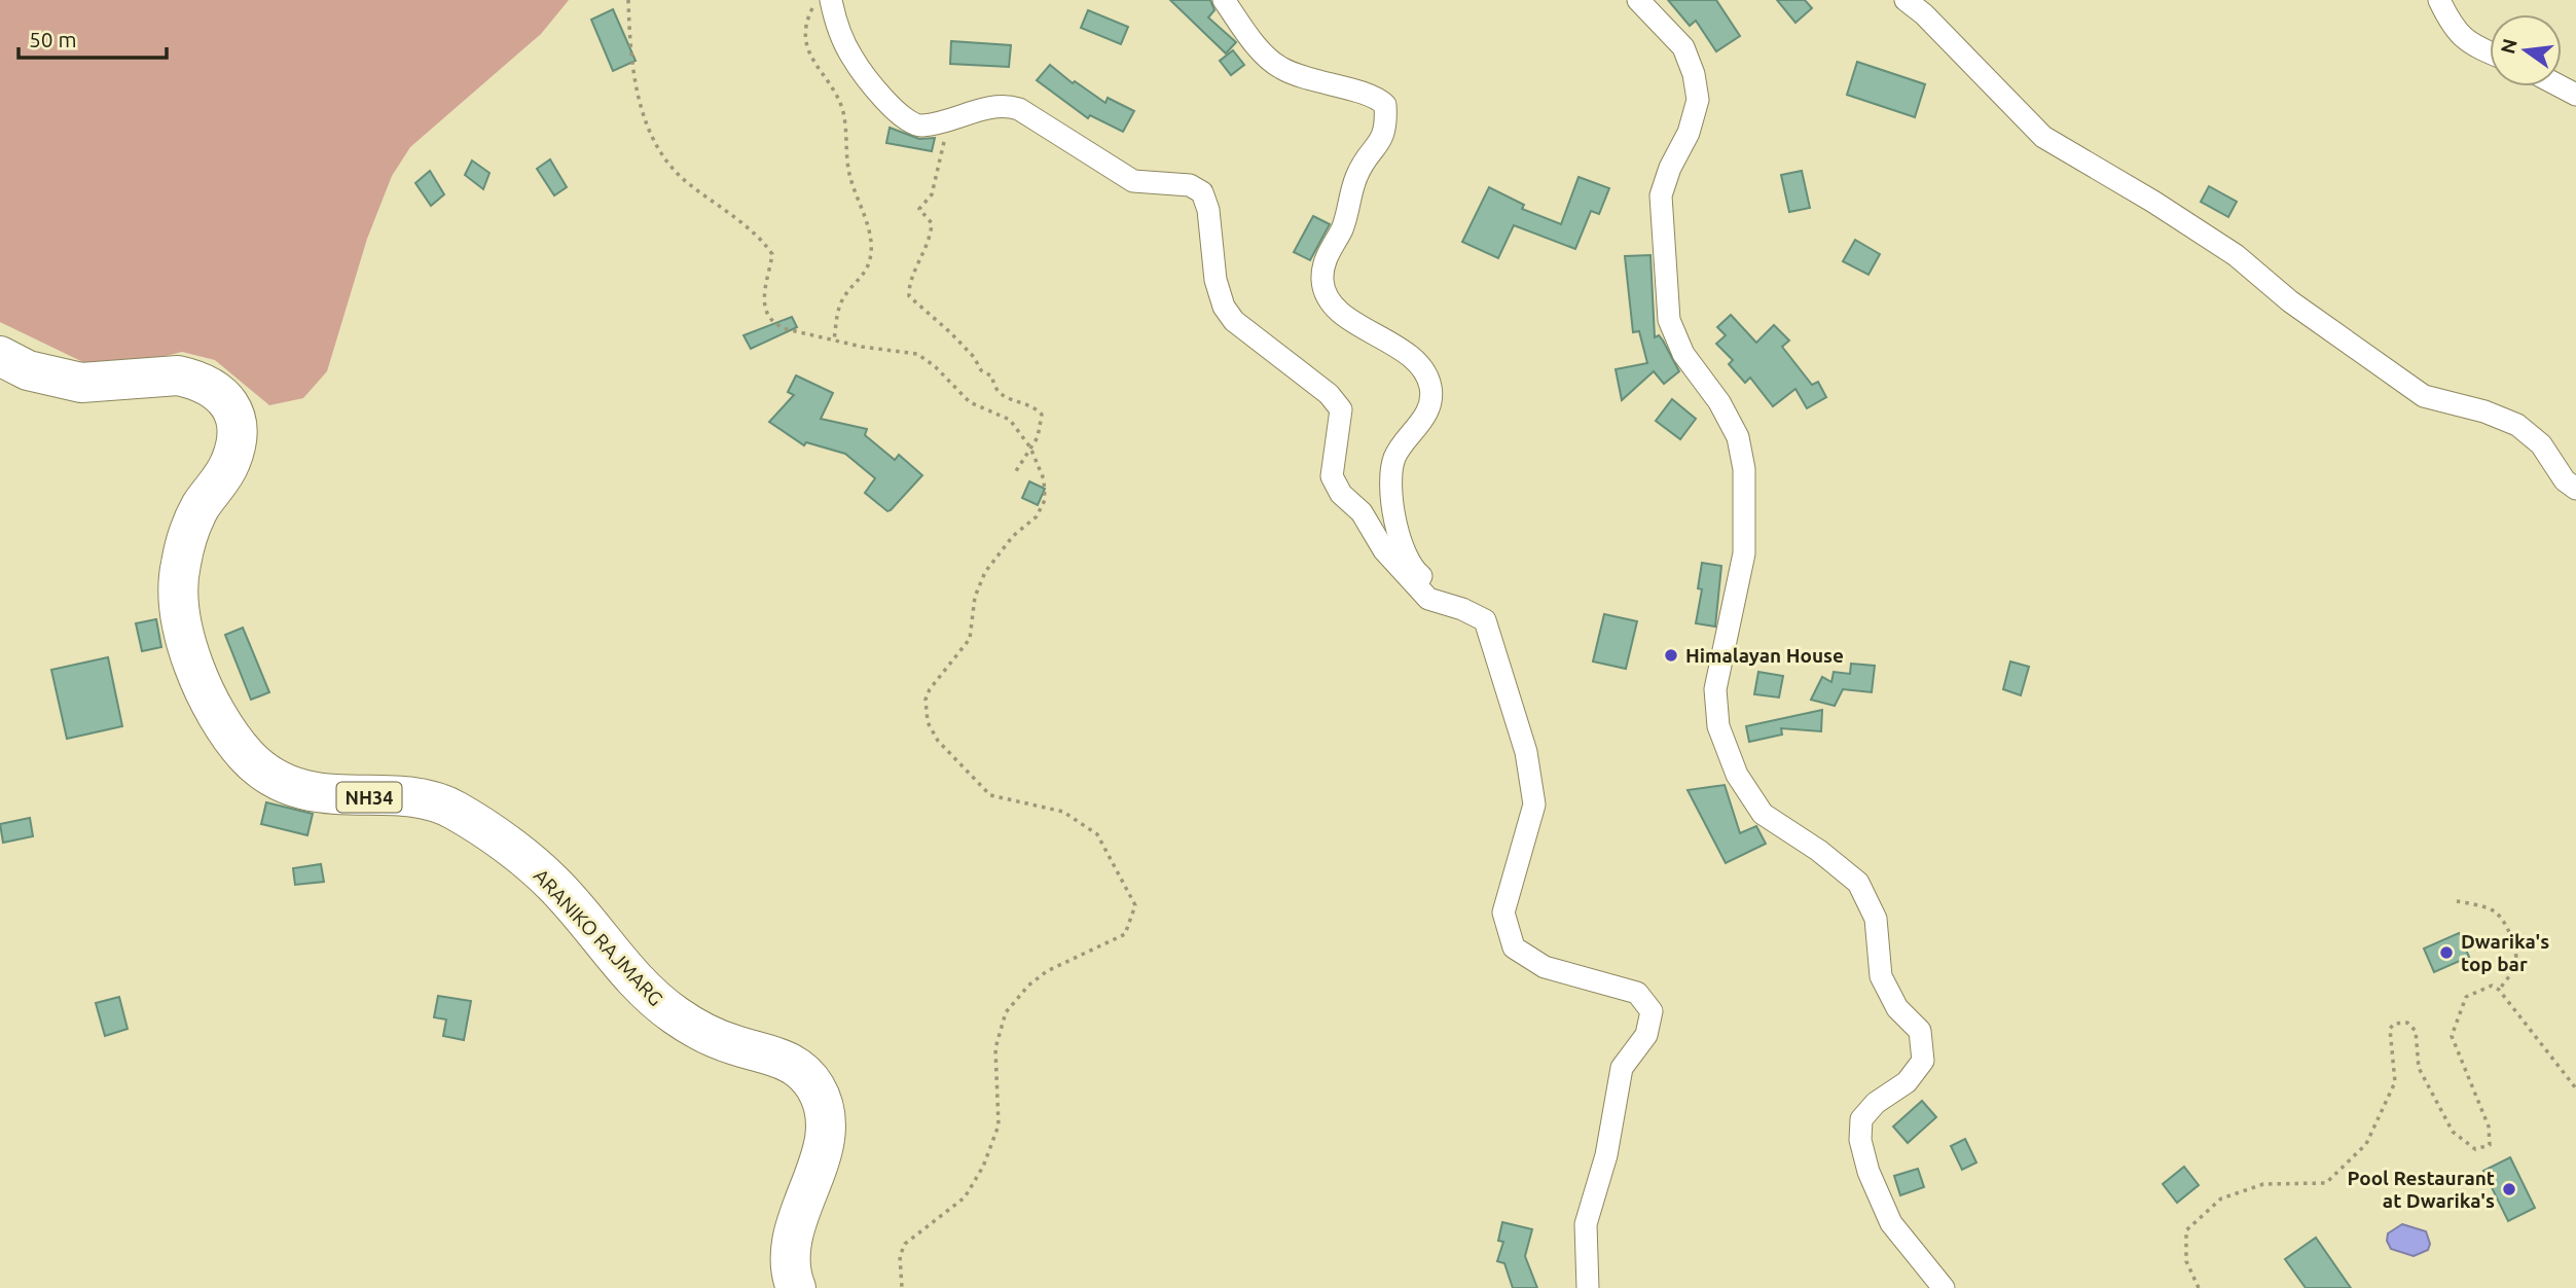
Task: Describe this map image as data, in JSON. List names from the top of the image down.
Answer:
{
  "streets": {
    "highway": ["NH34", "ARANIKO RAJMARG"]
  },
  "places": ["Himalayan House", "Dwarika's top bar", "Pool Restaurant at Dwarika's"],
  "scale_bar": "50 m",
  "north": "left"
}
